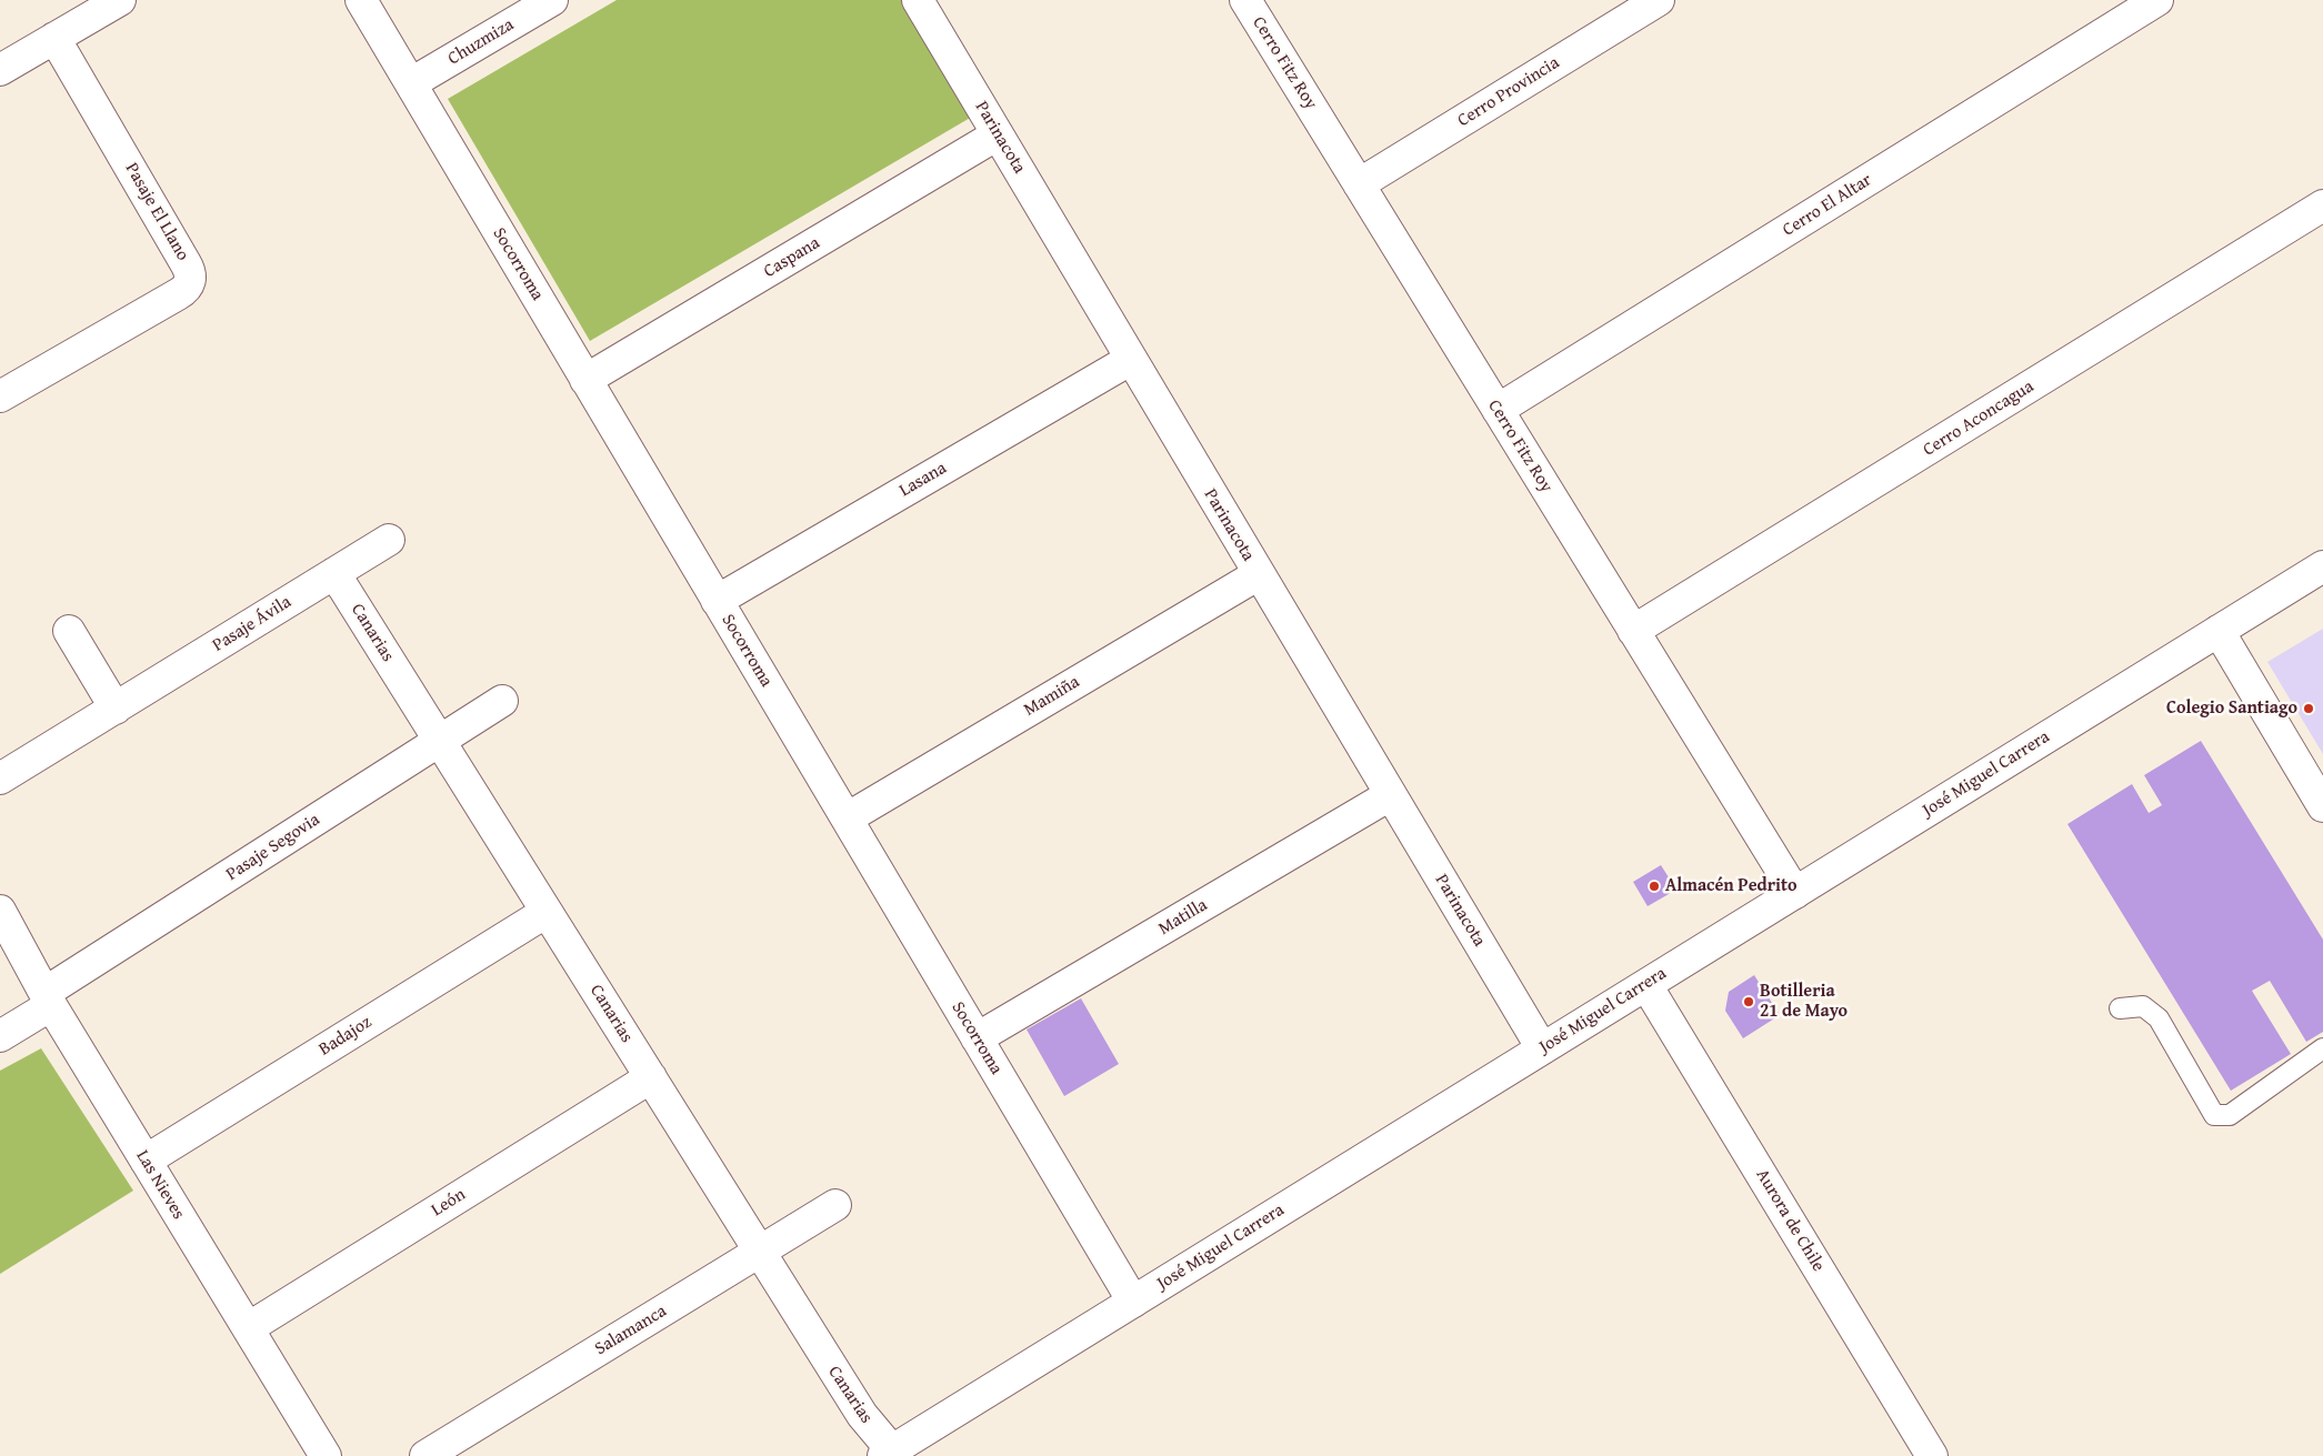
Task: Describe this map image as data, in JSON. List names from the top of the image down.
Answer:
{
  "streets": {
    "street": [
      "Chuzmiza",
      "Cerro Fitz Roy",
      "Cerro Provincia",
      "Parinacota",
      "Cerro El Altar",
      "Pasaje El Llano",
      "Caspana",
      "Socorroma",
      "Cerro Aconcagua",
      "Lasana",
      "Pasaje Ávila",
      "Canarias",
      "Mamiña",
      "José Miguel Carrera",
      "Pasaje Segovia",
      "Matilla",
      "Badajoz",
      "Las Nieves",
      "León",
      "Aurora de Chile",
      "Salamanca"
    ]
  },
  "crossings": [
    ["Chuzmiza", "Socorroma"],
    ["Cerro Fitz Roy", "Cerro Provincia"],
    ["Cerro Fitz Roy", "Cerro El Altar"],
    ["Cerro Fitz Roy", "Cerro Aconcagua"],
    ["Cerro Fitz Roy", "José Miguel Carrera"],
    ["Parinacota", "Caspana"],
    ["Parinacota", "Lasana"],
    ["Parinacota", "Mamiña"],
    ["Parinacota", "José Miguel Carrera"],
    ["Parinacota", "Matilla"],
    ["Caspana", "Socorroma"],
    ["Socorroma", "Lasana"],
    ["Socorroma", "Mamiña"],
    ["Socorroma", "José Miguel Carrera"],
    ["Socorroma", "Matilla"],
    ["Pasaje Ávila", "Canarias"],
    ["Canarias", "José Miguel Carrera"],
    ["Canarias", "Pasaje Segovia"],
    ["Canarias", "Badajoz"],
    ["Canarias", "León"],
    ["Canarias", "Salamanca"],
    ["José Miguel Carrera", "Aurora de Chile"],
    ["Pasaje Segovia", "Las Nieves"],
    ["Badajoz", "Las Nieves"],
    ["Las Nieves", "León"]
  ],
  "places": ["Colegio Santiago", "Almacén Pedrito", "Botilleria 21 de Mayo"]
}
